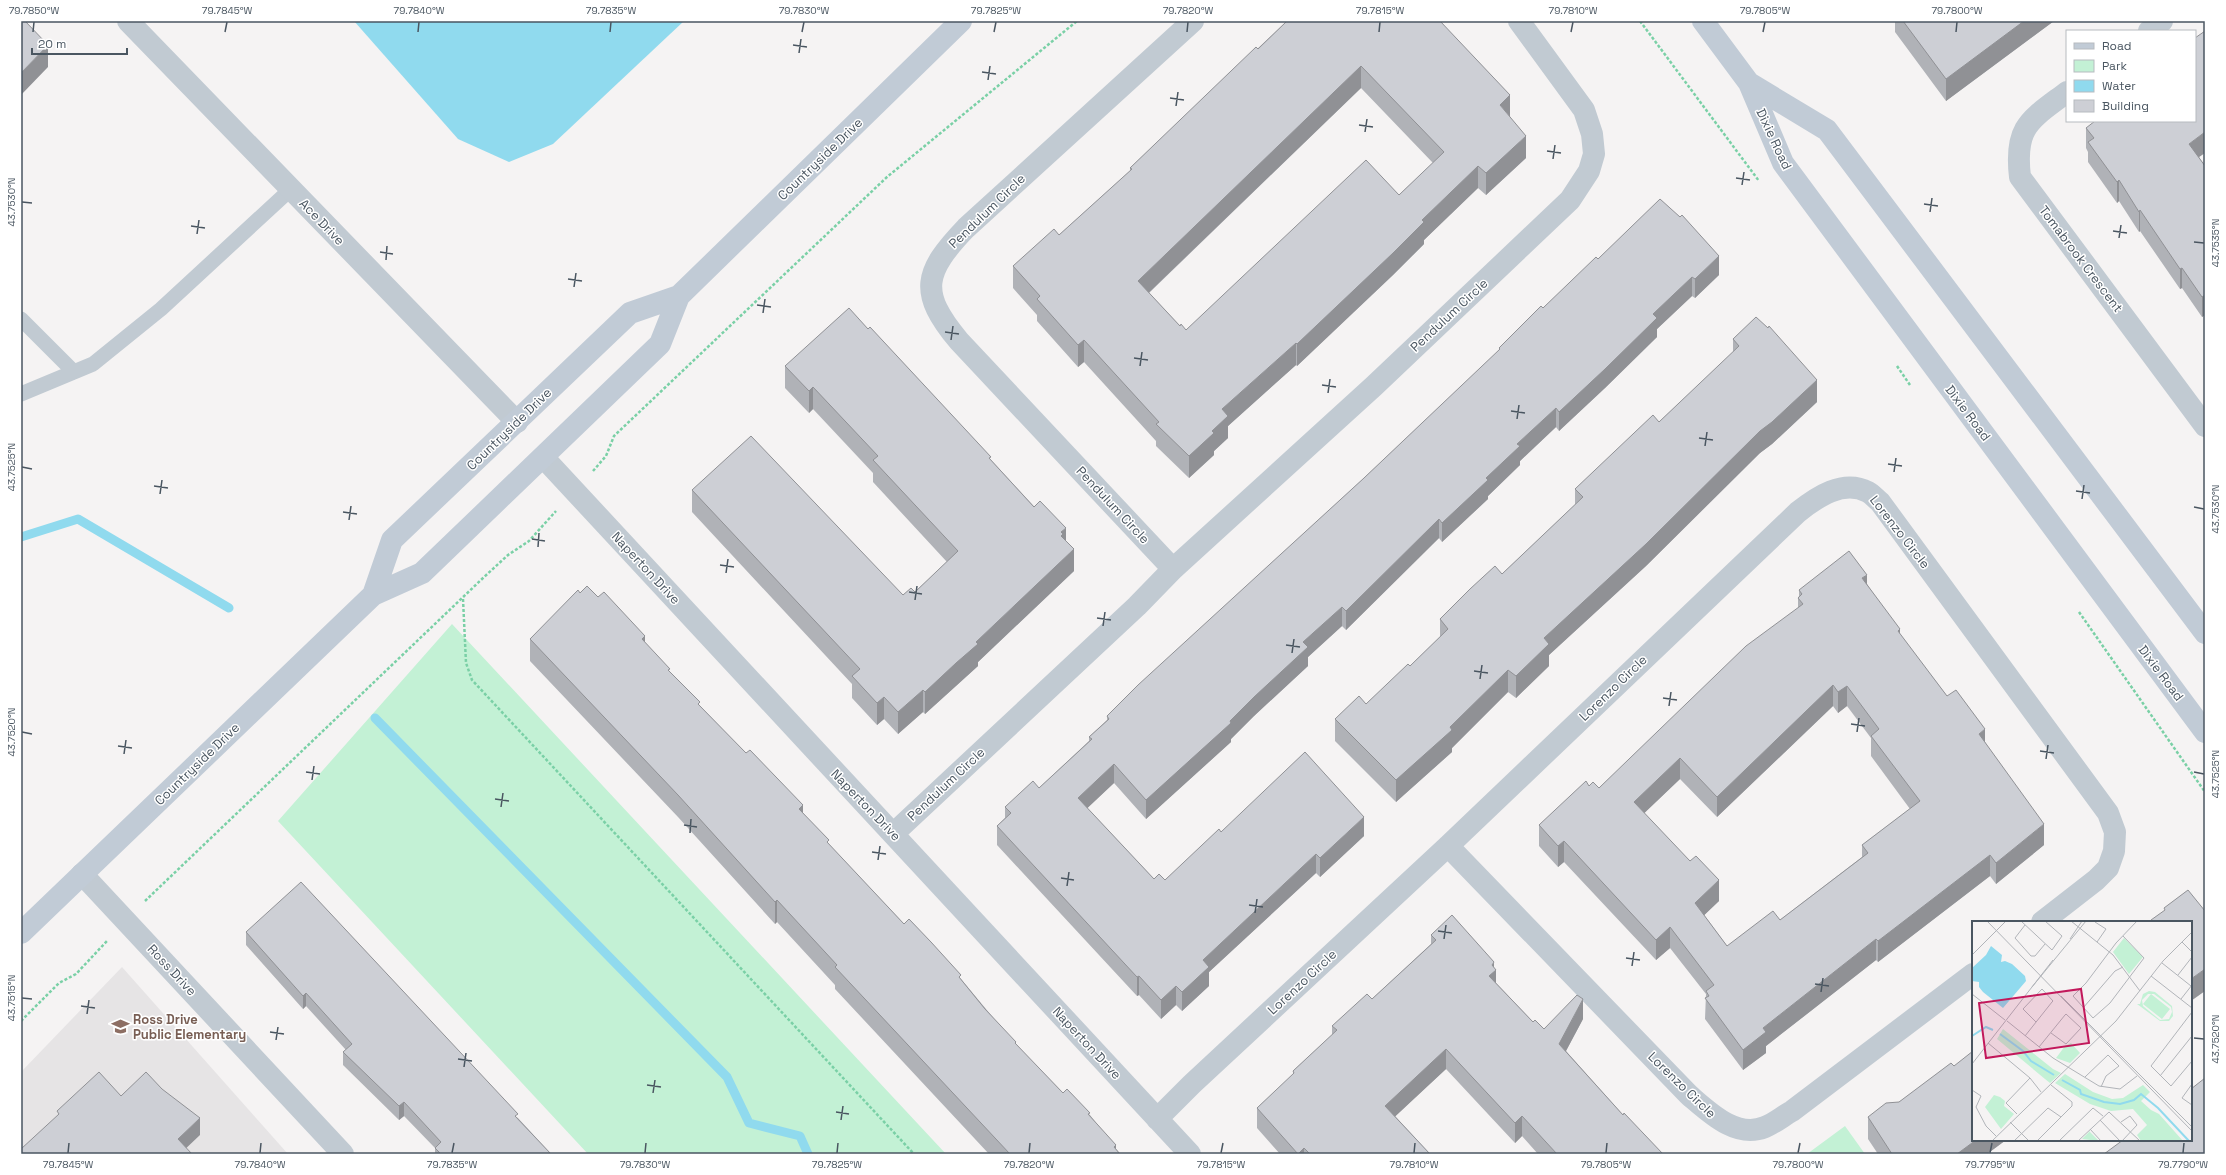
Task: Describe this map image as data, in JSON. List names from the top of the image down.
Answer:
{
  "streets": {
    "main road": ["Dixie Road", "Countryside Drive"],
    "street": [
      "Pendulum Circle",
      "Ace Drive",
      "Tomabrook Crescent",
      "Lorenzo Circle",
      "Naperton Drive",
      "Ross Drive"
    ]
  },
  "crossings": [
    ["Countryside Drive", "Ace Drive"],
    ["Countryside Drive", "Naperton Drive"],
    ["Countryside Drive", "Ross Drive"],
    ["Pendulum Circle", "Naperton Drive"],
    ["Lorenzo Circle", "Naperton Drive"]
  ],
  "places": {
    "school or university": ["Ross Drive Public Elementary"]
  },
  "legend": [
    "Road",
    "Park",
    "Water",
    "Building"
  ],
  "scale_bar": "20 m",
  "coordinates": [
    "79.7850°W",
    "79.7845°W",
    "79.7840°W",
    "79.7835°W",
    "79.7830°W",
    "79.7825°W",
    "79.7820°W",
    "79.7815°W",
    "79.7810°W",
    "79.7805°W",
    "79.7800°W",
    "43.7530°N",
    "43.7535°N",
    "43.7525°N",
    "43.7520°N",
    "43.7515°N",
    "79.7795°W",
    "79.7790°W"
  ]
}
